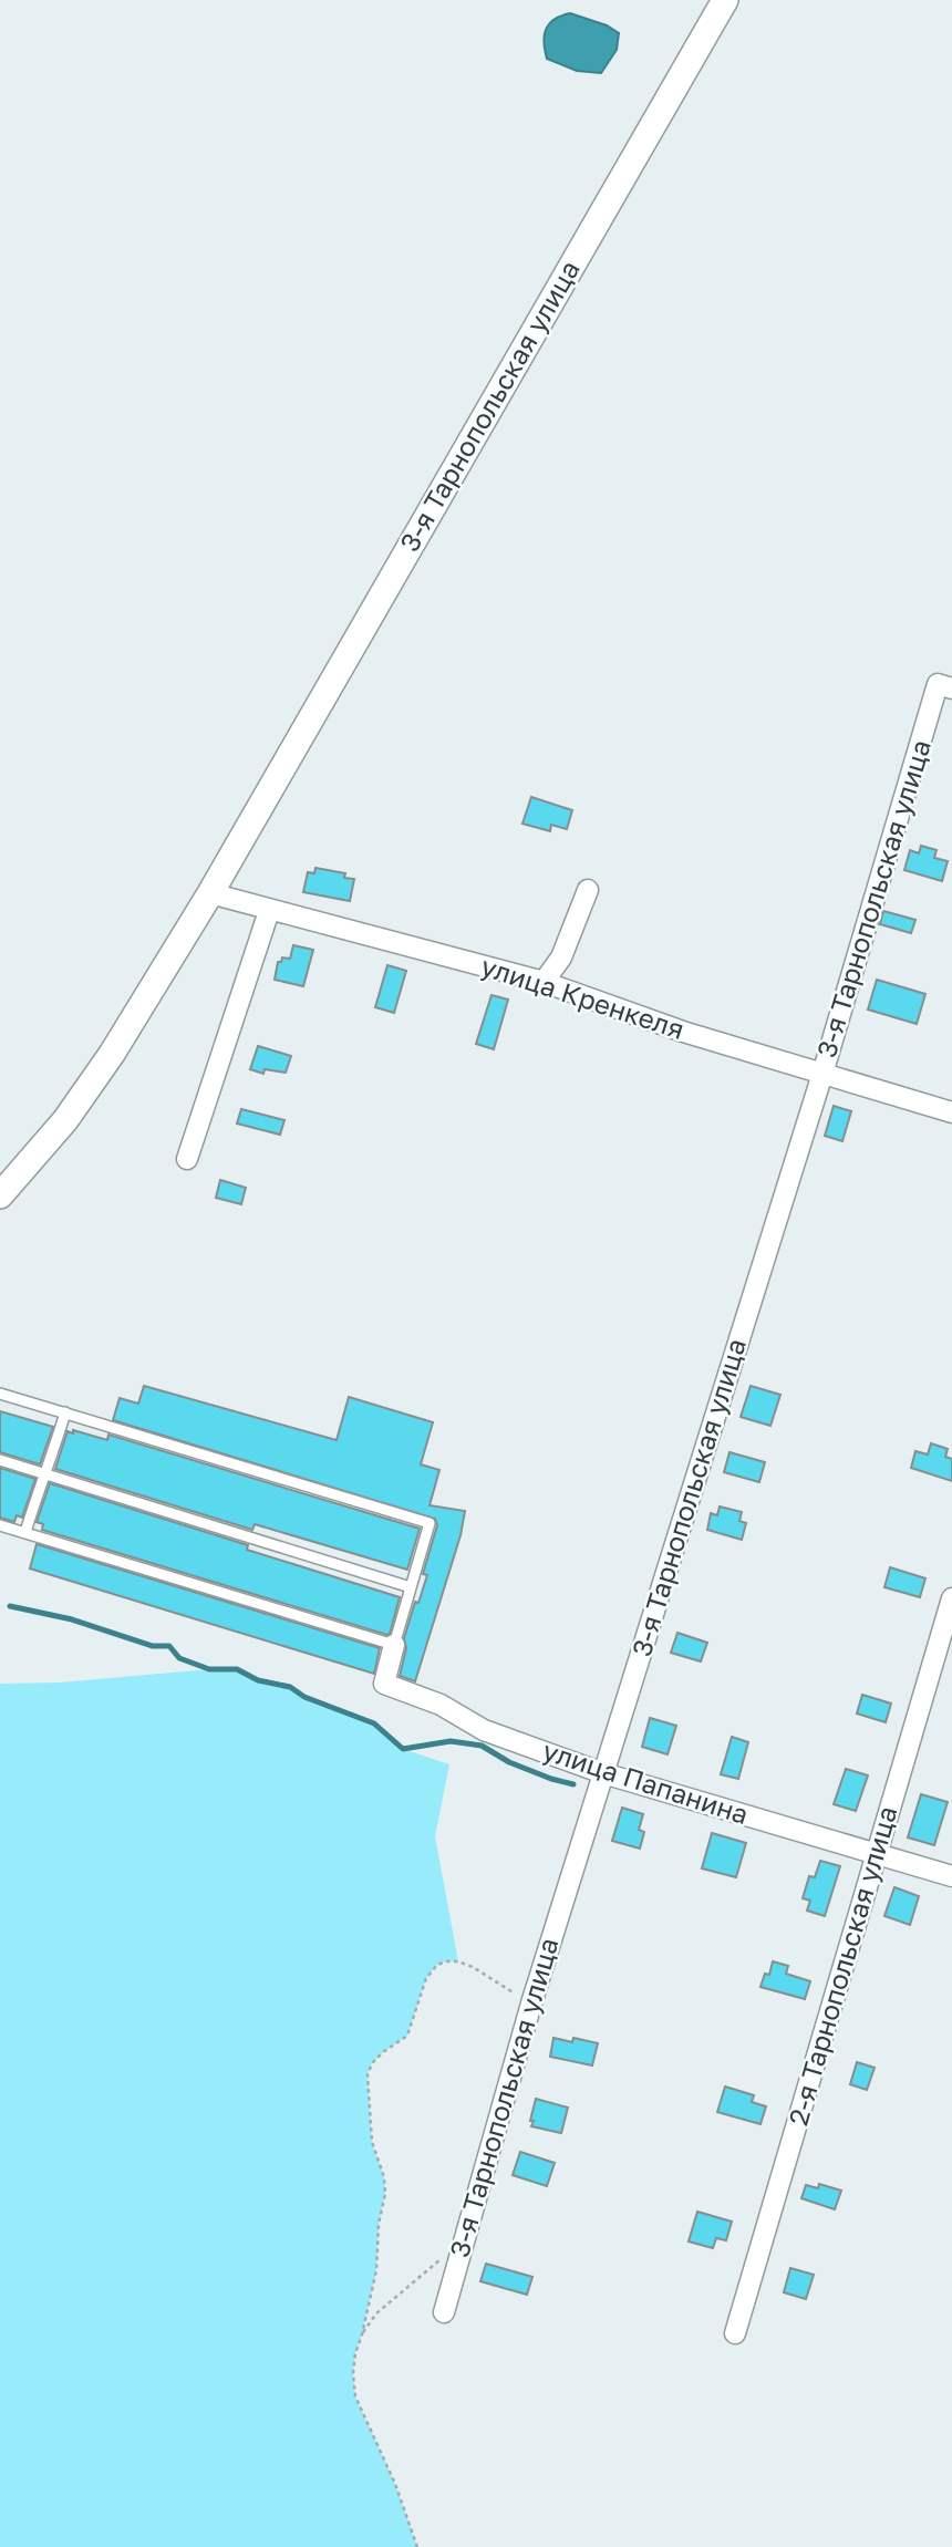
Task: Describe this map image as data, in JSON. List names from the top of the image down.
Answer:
{
  "streets": {
    "street": [
      "3-я Тарнопольская улица",
      "улица Кренкеля",
      "улица Папанина",
      "2-я Тарнопольская улица"
    ]
  },
  "crossings": [
    ["3-я Тарнопольская улица", "улица Кренкеля"],
    ["3-я Тарнопольская улица", "улица Папанина"],
    ["улица Папанина", "2-я Тарнопольская улица"]
  ]
}
